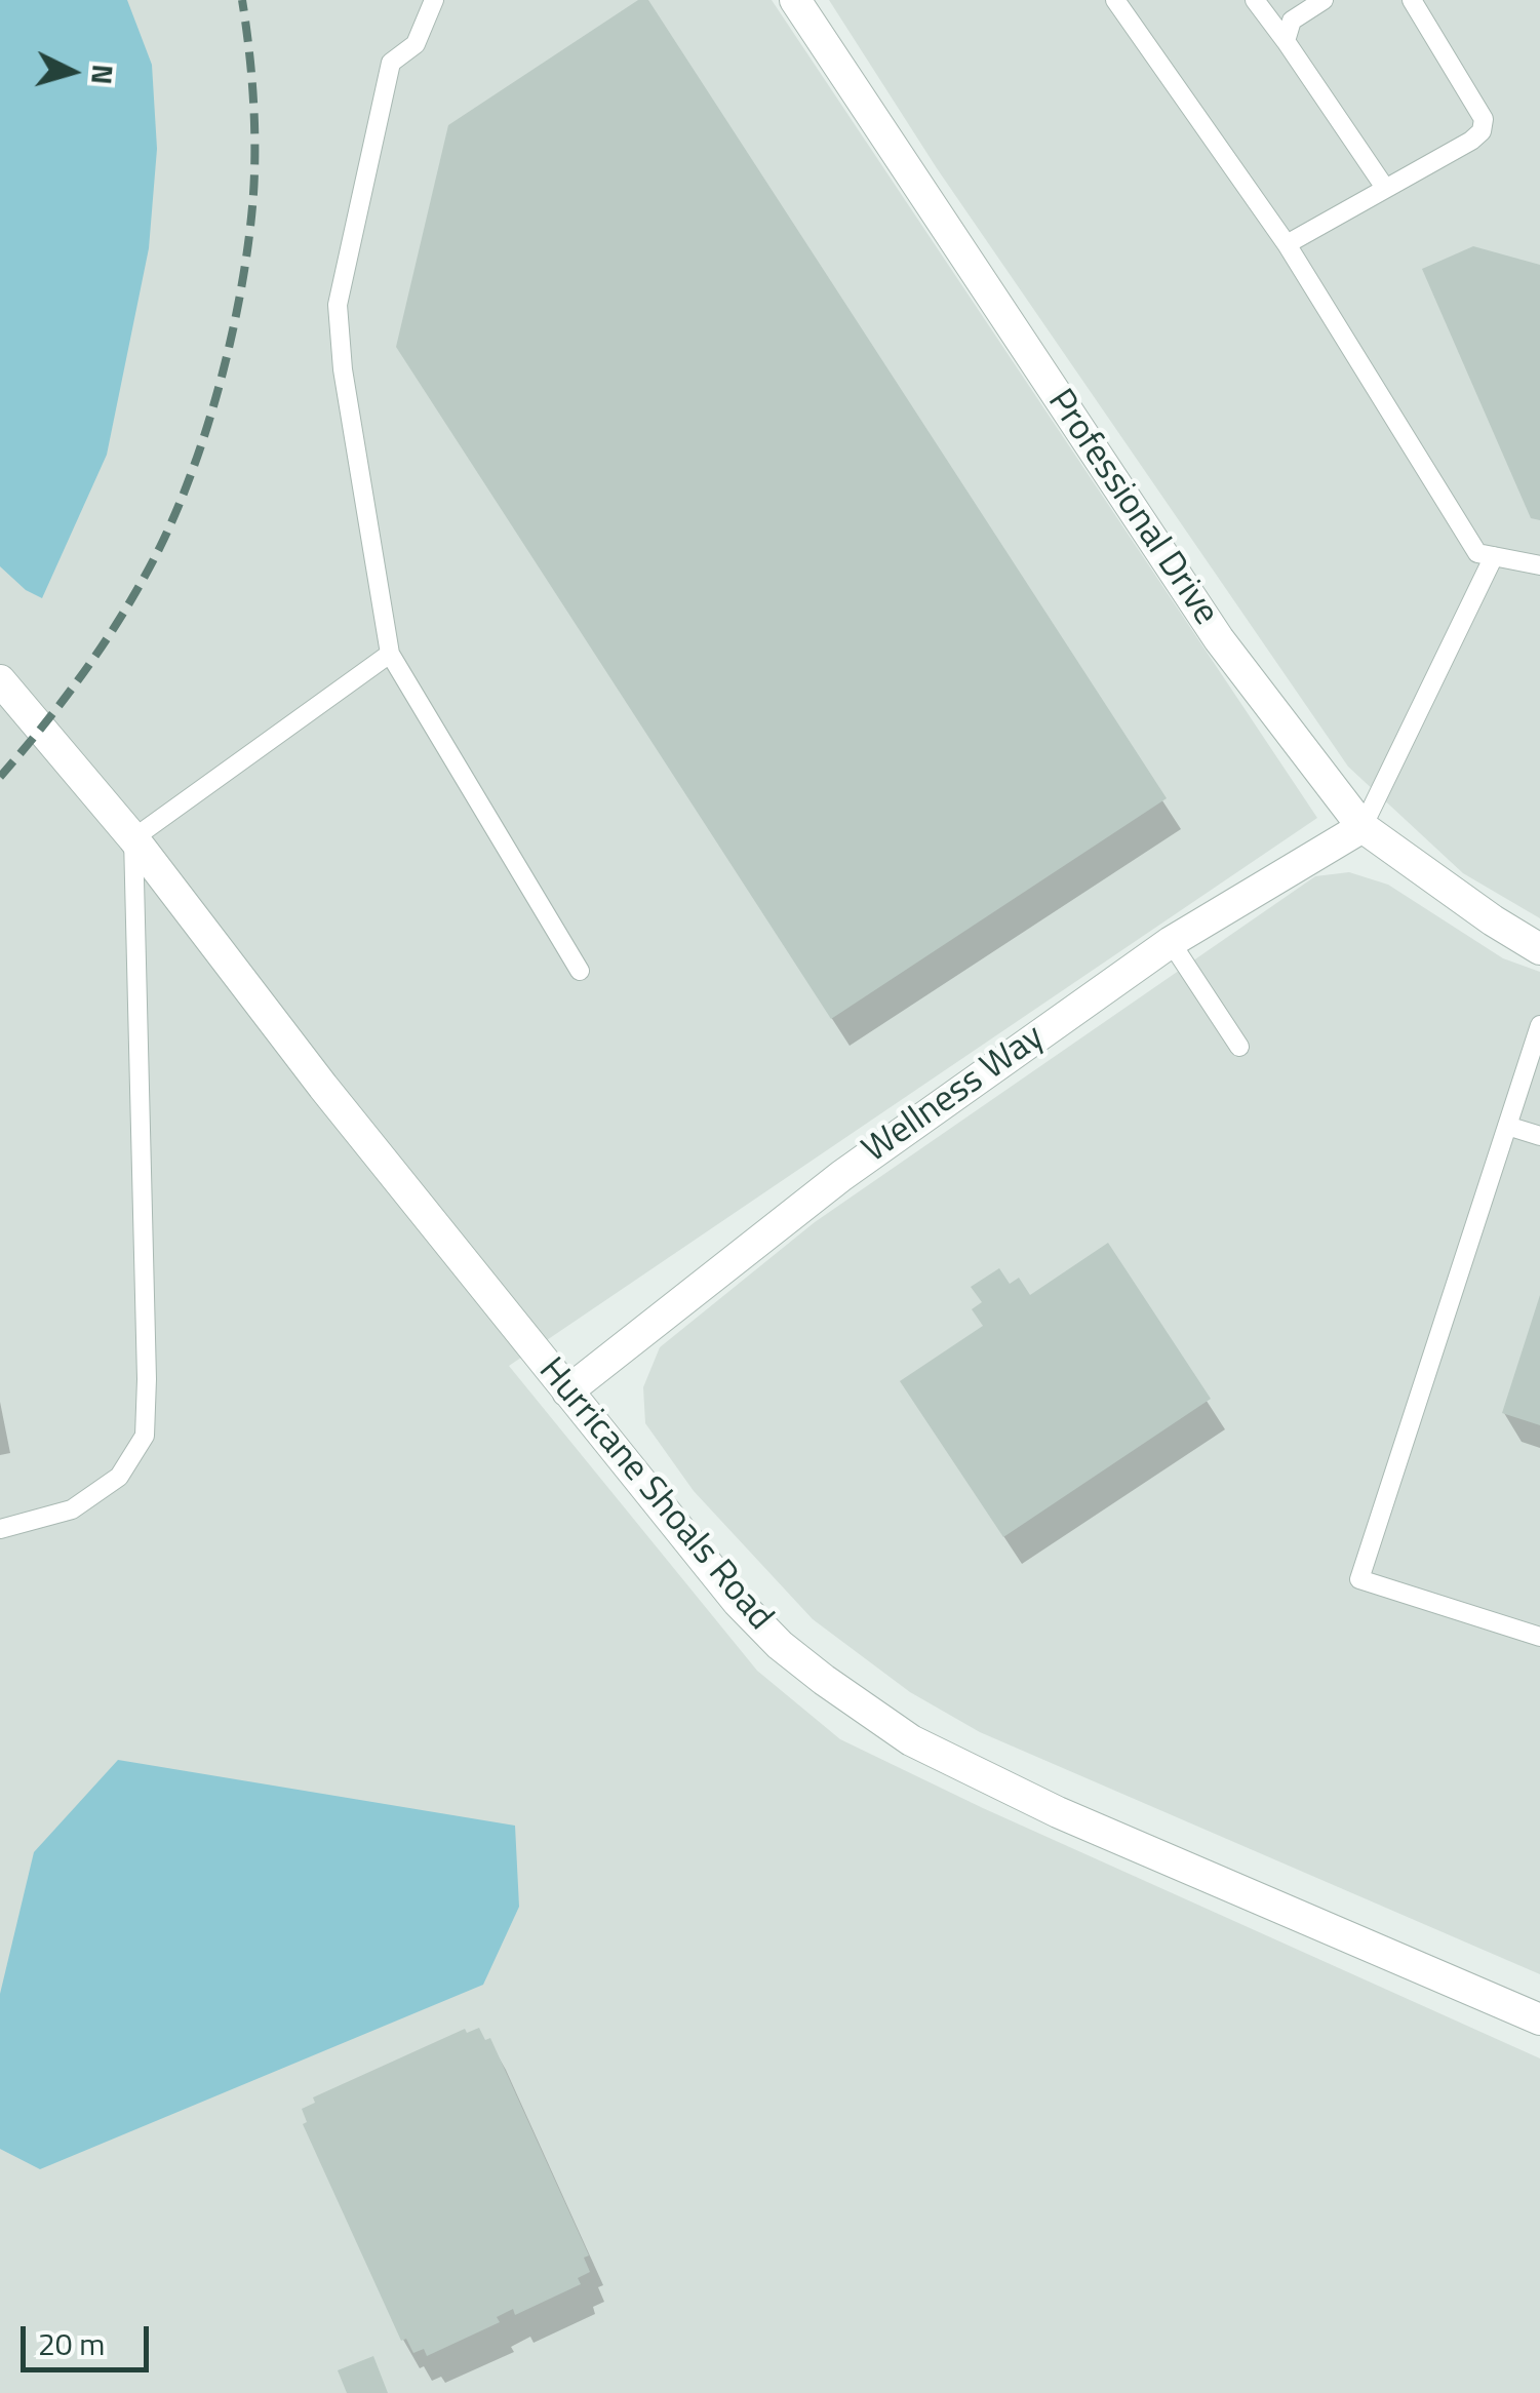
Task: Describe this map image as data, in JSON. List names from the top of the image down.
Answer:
{
  "streets": {
    "street": ["Professional Drive", "Wellness Way", "Hurricane Shoals Road"]
  },
  "crossings": [
    ["Professional Drive", "Wellness Way"],
    ["Wellness Way", "Hurricane Shoals Road"]
  ],
  "scale_bar": "20 m",
  "north": "right"
}
